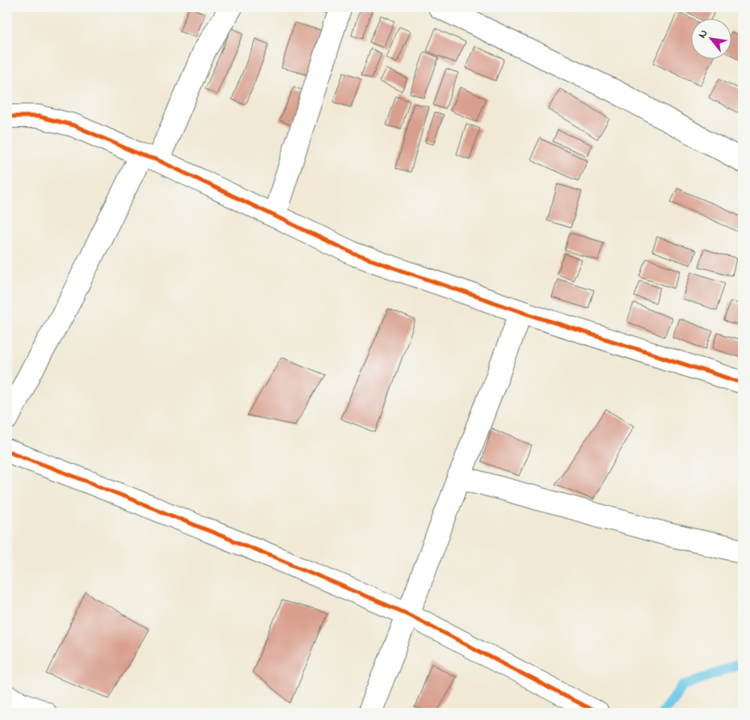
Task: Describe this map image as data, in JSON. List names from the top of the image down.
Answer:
{
  "north": "top left"
}
